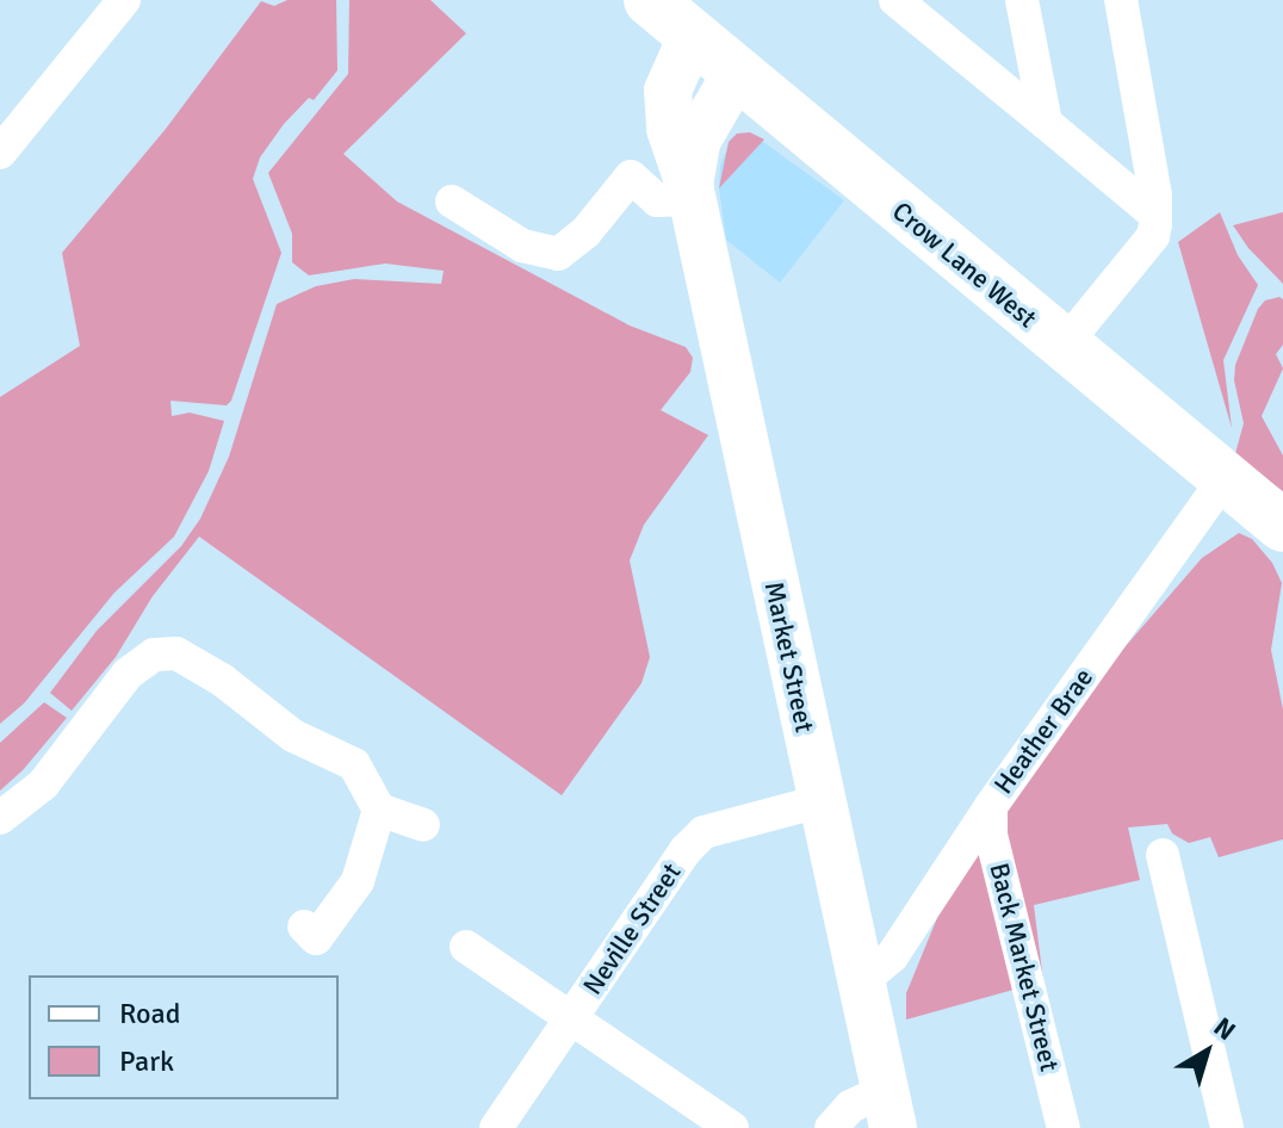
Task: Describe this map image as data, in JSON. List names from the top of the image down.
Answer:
{
  "streets": {
    "main road": ["Crow Lane West"],
    "street": [
      "Market Street",
      "Heather Brae",
      "Neville Street",
      "Back Market Street"
    ]
  },
  "crossings": [
    ["Crow Lane West", "Market Street"],
    ["Crow Lane West", "Heather Brae"],
    ["Market Street", "Heather Brae"],
    ["Market Street", "Neville Street"],
    ["Heather Brae", "Back Market Street"]
  ],
  "legend": ["Road", "Park"],
  "north": "top right"
}
